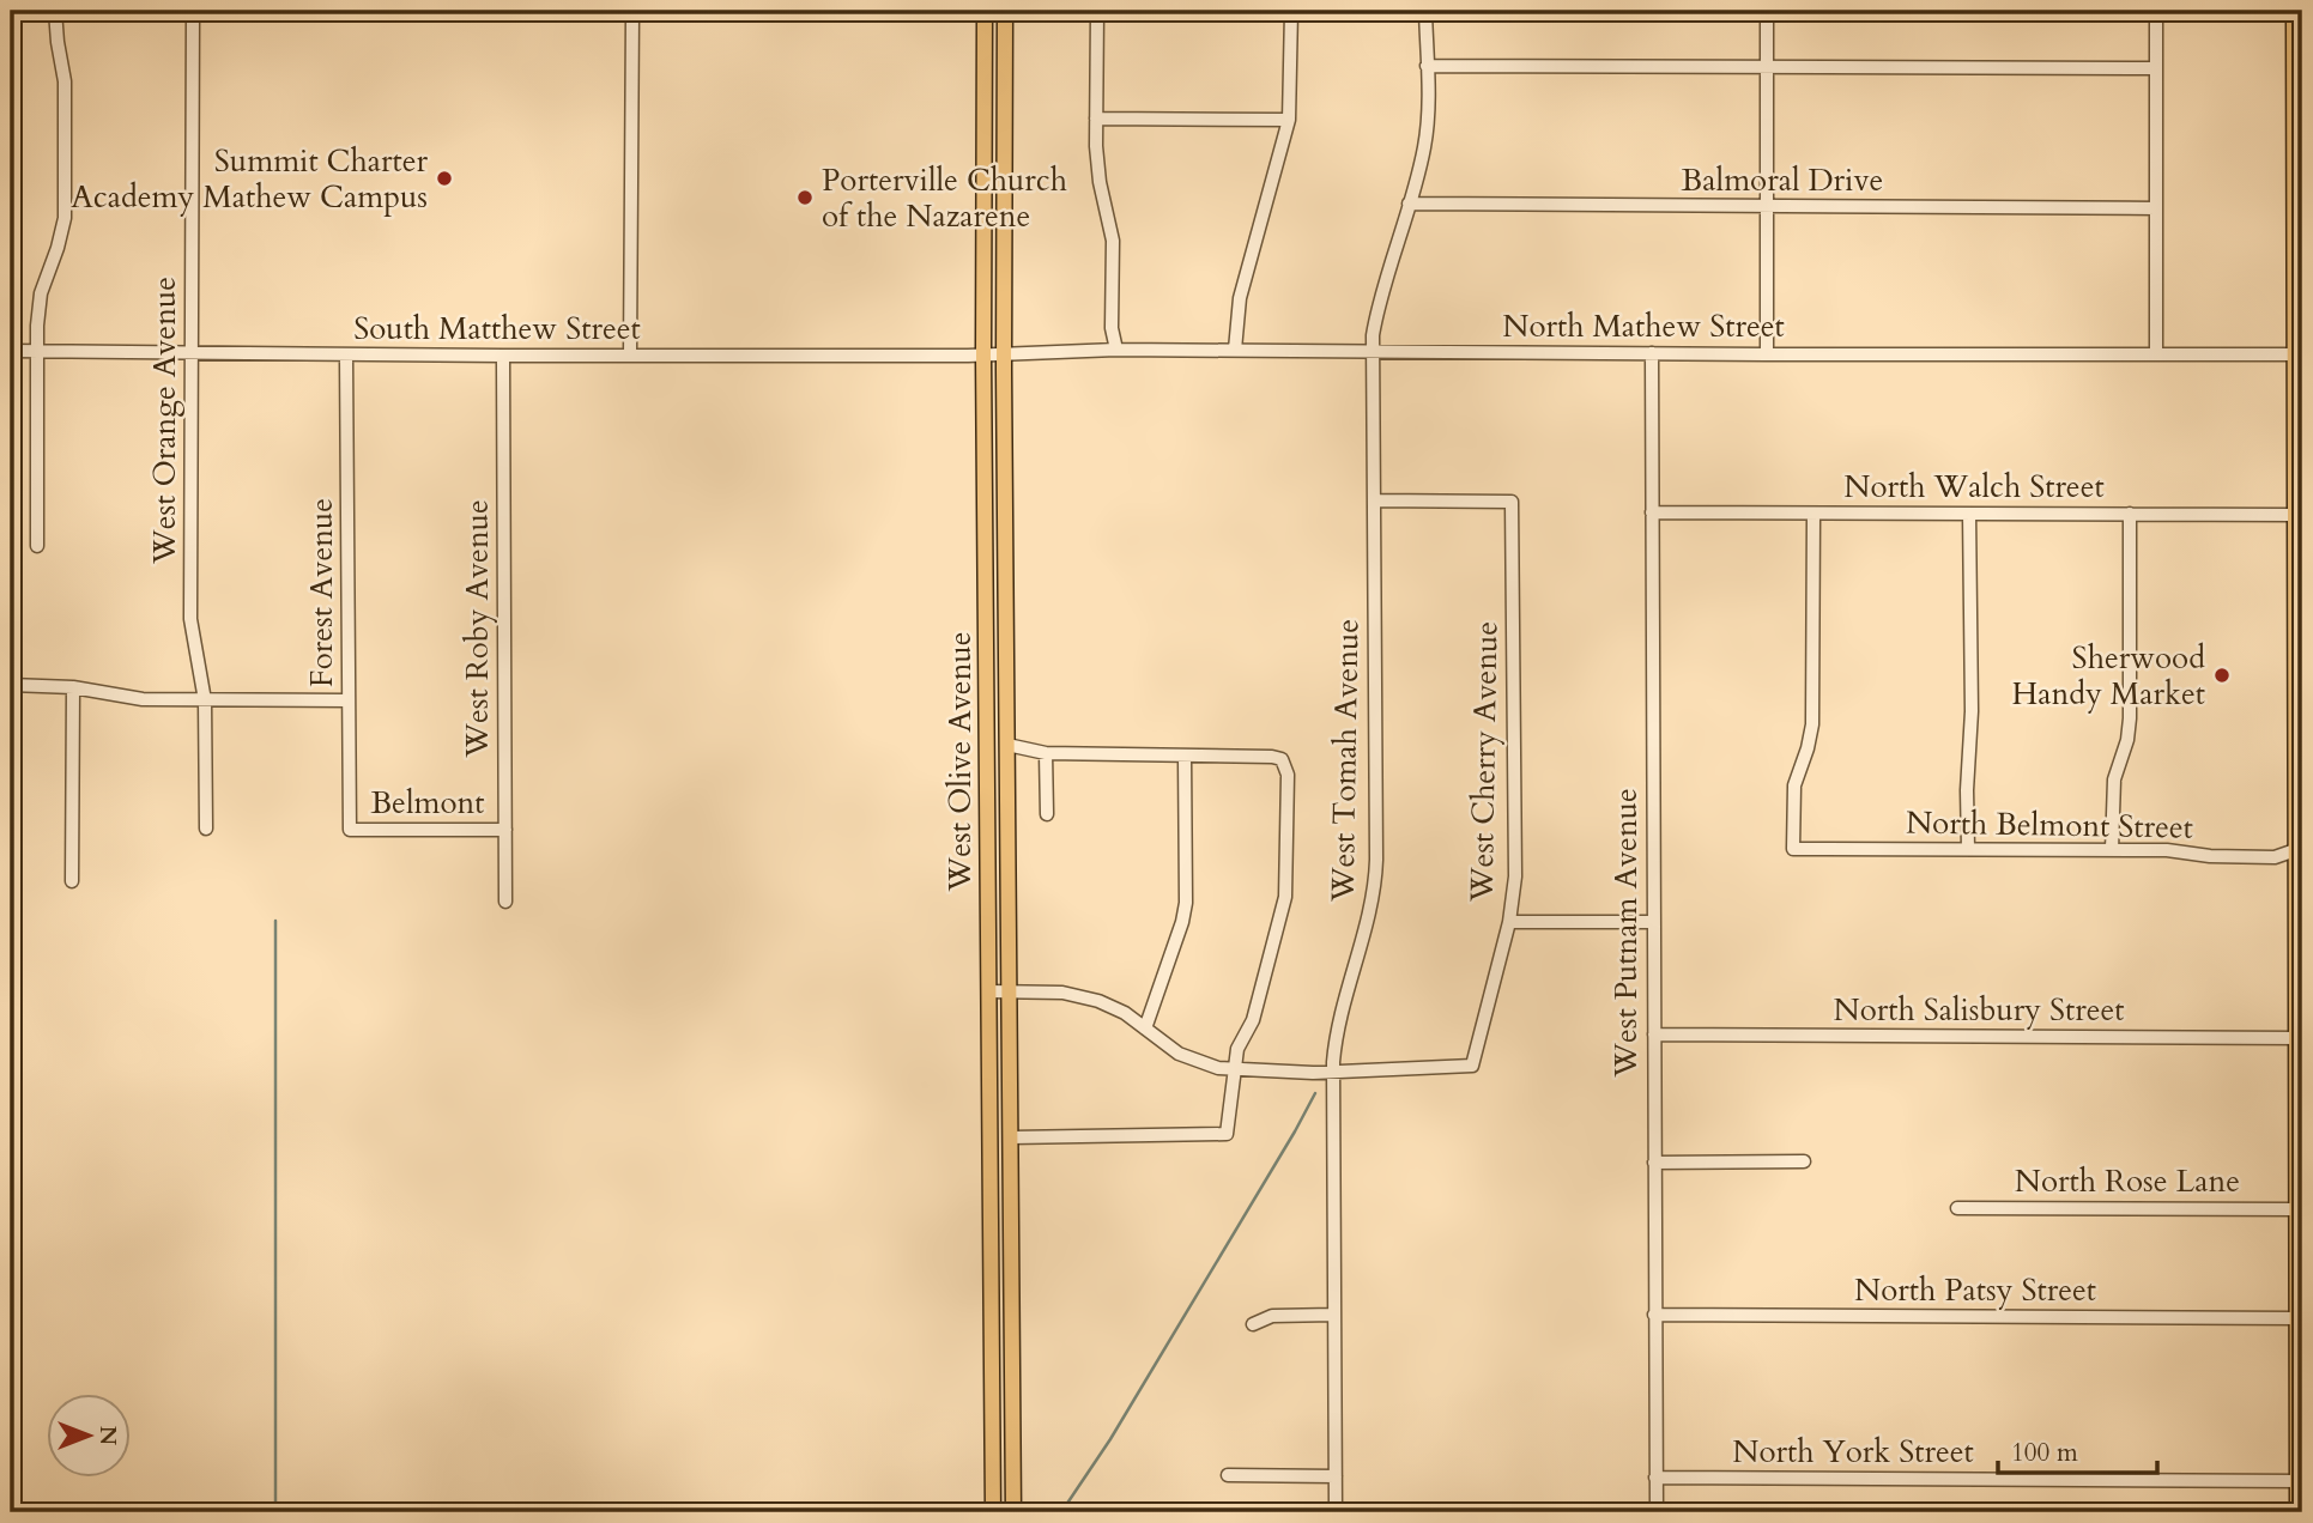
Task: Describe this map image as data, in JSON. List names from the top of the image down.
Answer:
{
  "streets": {
    "main road": ["West Olive Avenue"],
    "street": [
      "Balmoral Drive",
      "North Mathew Street",
      "South Matthew Street",
      "West Orange Avenue",
      "North Walch Street",
      "Forest Avenue",
      "West Roby Avenue",
      "West Tomah Avenue",
      "West Cherry Avenue",
      "Belmont",
      "North Belmont Street",
      "West Putnam Avenue",
      "North Salisbury Street",
      "North Rose Lane",
      "North Patsy Street",
      "North York Street"
    ]
  },
  "crossings": [
    ["Balmoral Drive", "West Tomah Avenue"],
    ["North Mathew Street", "South Matthew Street"],
    ["North Mathew Street", "West Tomah Avenue"],
    ["North Mathew Street", "West Olive Avenue"],
    ["North Mathew Street", "West Putnam Avenue"],
    ["South Matthew Street", "West Orange Avenue"],
    ["South Matthew Street", "Forest Avenue"],
    ["South Matthew Street", "West Roby Avenue"],
    ["South Matthew Street", "West Olive Avenue"],
    ["North Walch Street", "North Belmont Street"],
    ["North Walch Street", "West Putnam Avenue"],
    ["Forest Avenue", "Belmont"],
    ["West Roby Avenue", "Belmont"],
    ["West Tomah Avenue", "West Cherry Avenue"],
    ["West Putnam Avenue", "North Salisbury Street"],
    ["West Putnam Avenue", "North Patsy Street"],
    ["West Putnam Avenue", "North York Street"]
  ],
  "places": ["Summit Charter Academy Mathew Campus", "Porterville Church of the Nazarene", "Sherwood Handy Market"],
  "scale_bar": "100 m",
  "north": "right"
}
